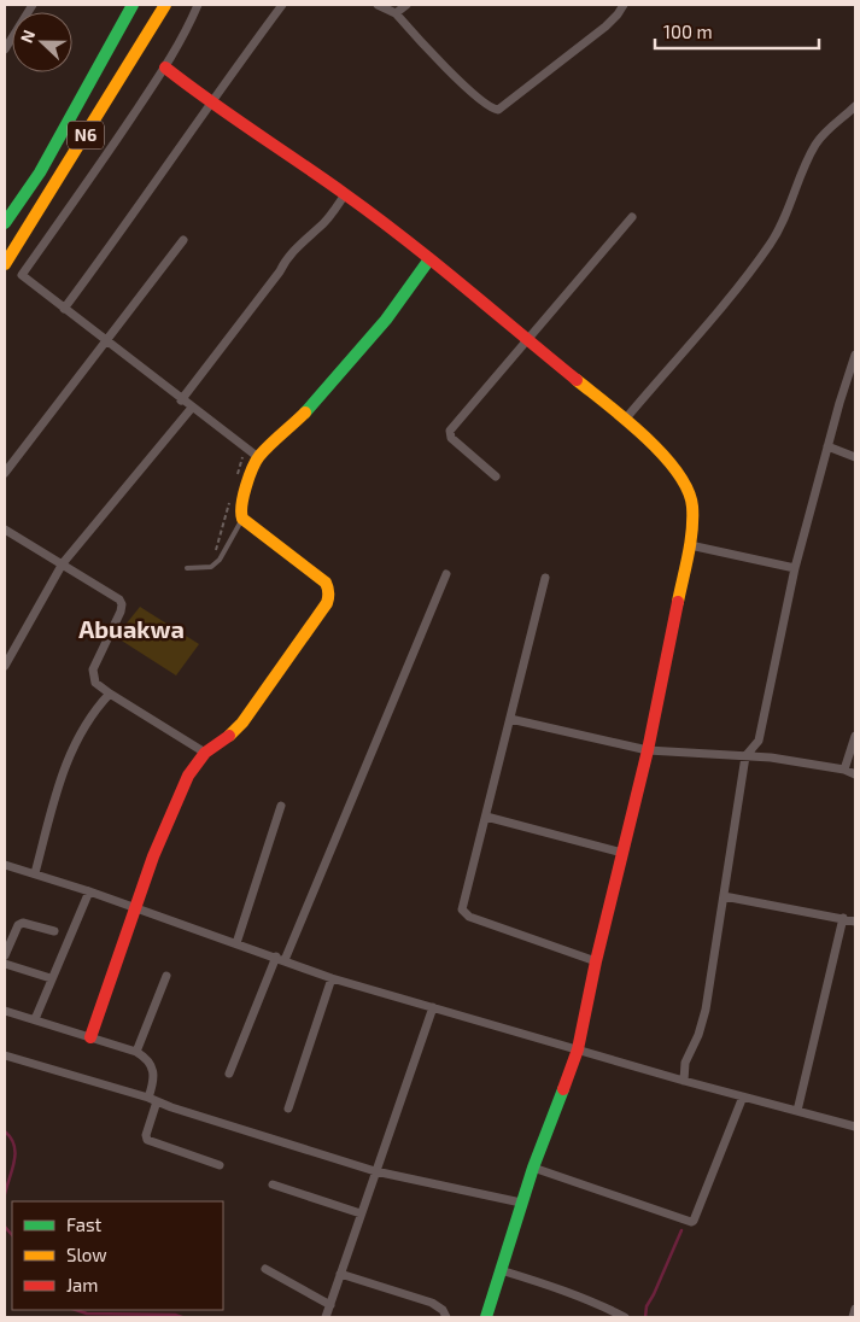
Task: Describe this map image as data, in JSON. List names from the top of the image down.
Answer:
{
  "streets": {
    "street": ["N6"]
  },
  "districts": ["Abuakwa"],
  "legend": ["Fast", "Slow", "Jam"],
  "scale_bar": "100 m",
  "north": "left"
}
